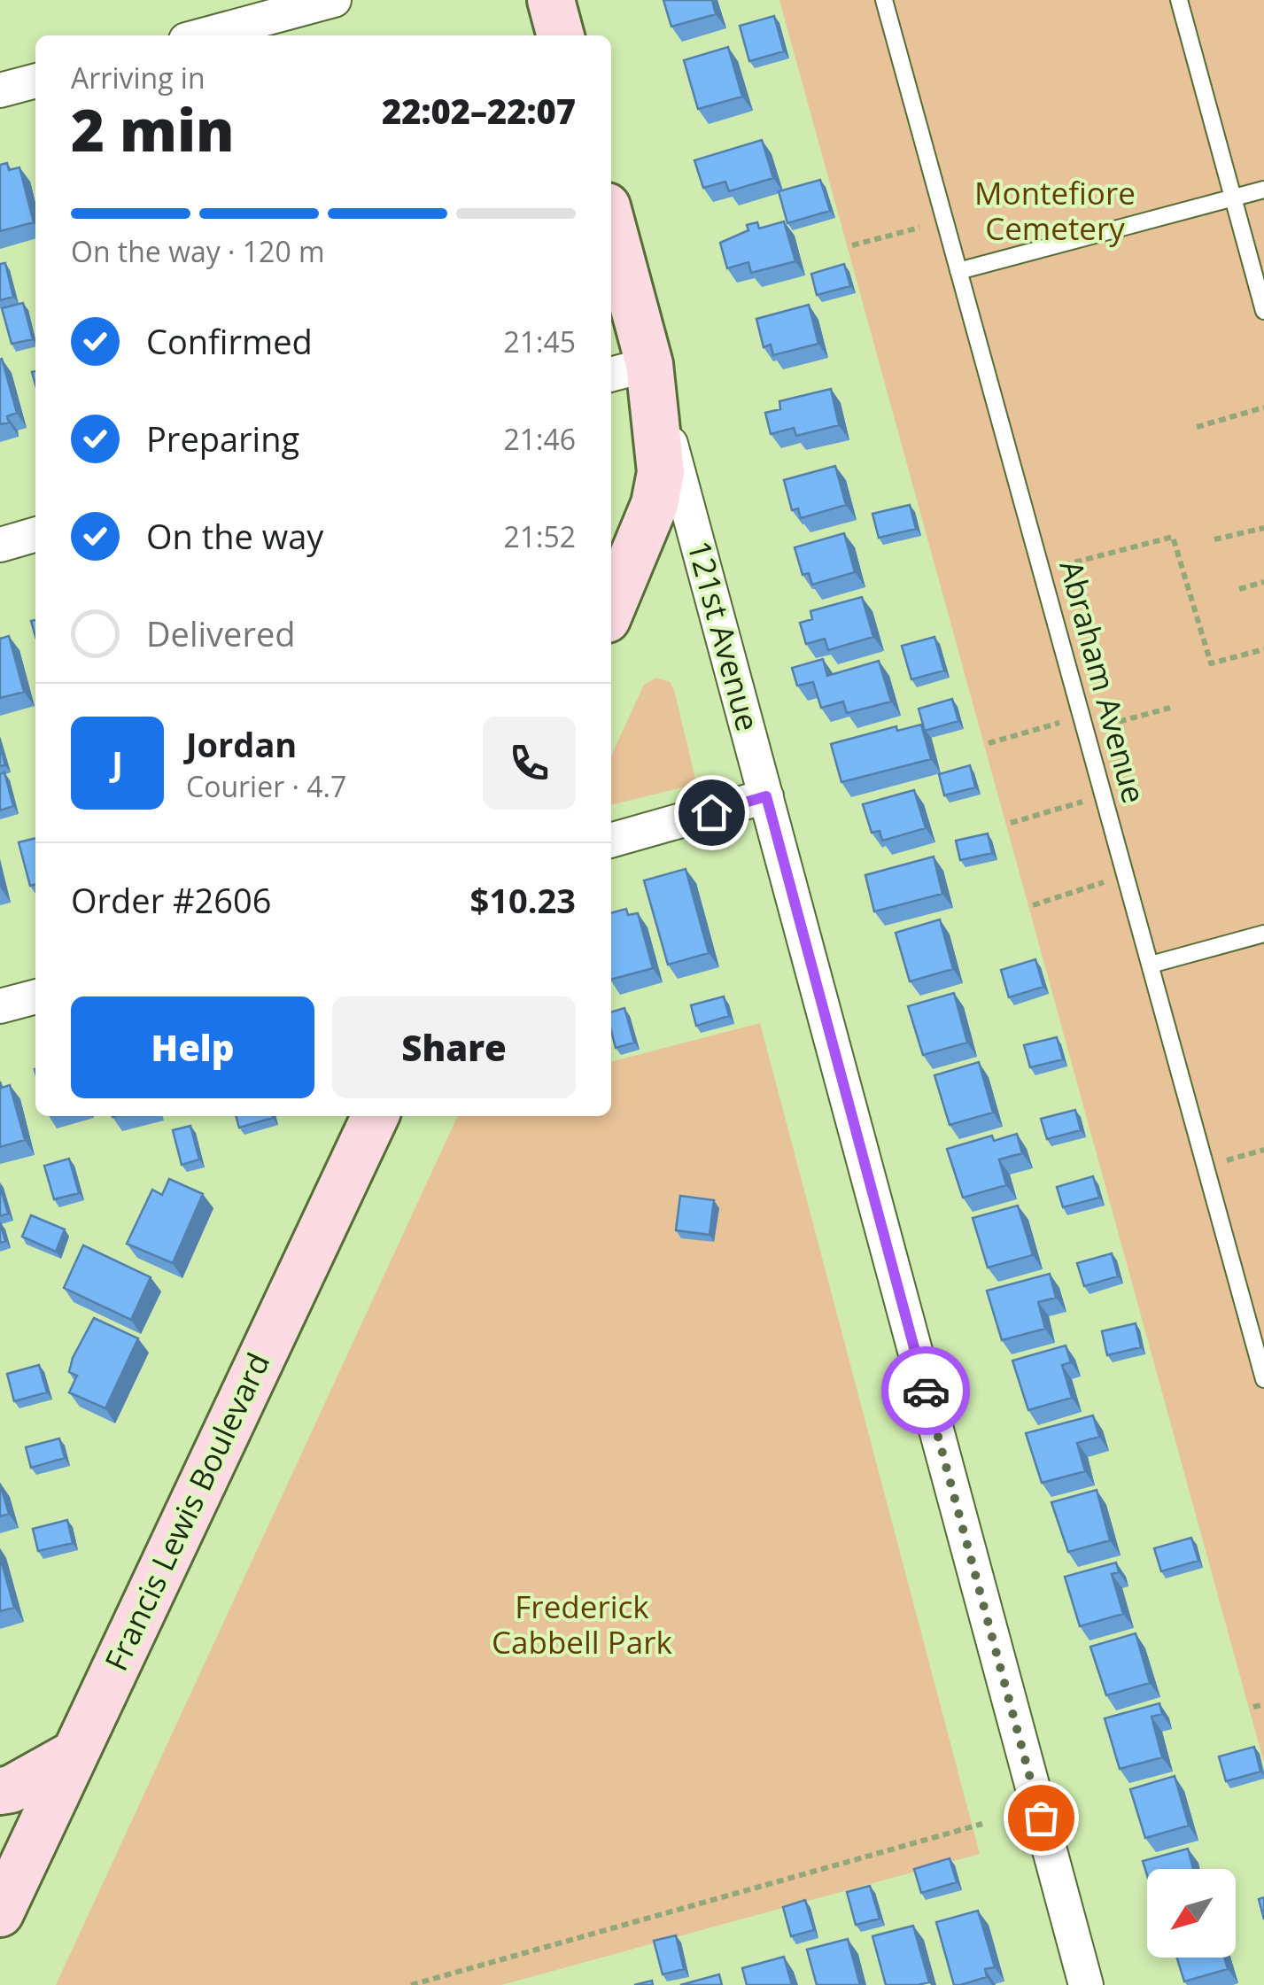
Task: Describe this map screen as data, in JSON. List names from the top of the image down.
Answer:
{
  "streets": {
    "main road": ["Francis Lewis Boulevard"],
    "street": ["121st Avenue"],
    "lane": ["Abraham Avenue"]
  },
  "parks": ["Montefiore Cemetery", "Frederick Cabbell Park"],
  "north": "bottom left",
  "page": {
    "heading": ["2 min", "Arriving in", "22:02–22:07"],
    "panel": [
      "Jordan",
      "Courier · 4.7",
      "Order #2606",
      "$10.23"
    ],
    "bar": "On the way · 120 m",
    "list": [
      ["Confirmed", "21:45"],
      ["Preparing", "21:46"],
      ["On the way", "21:52"],
      "Delivered"
    ],
    "round": "J",
    "buttons": ["Help", "Share"]
  }
}
